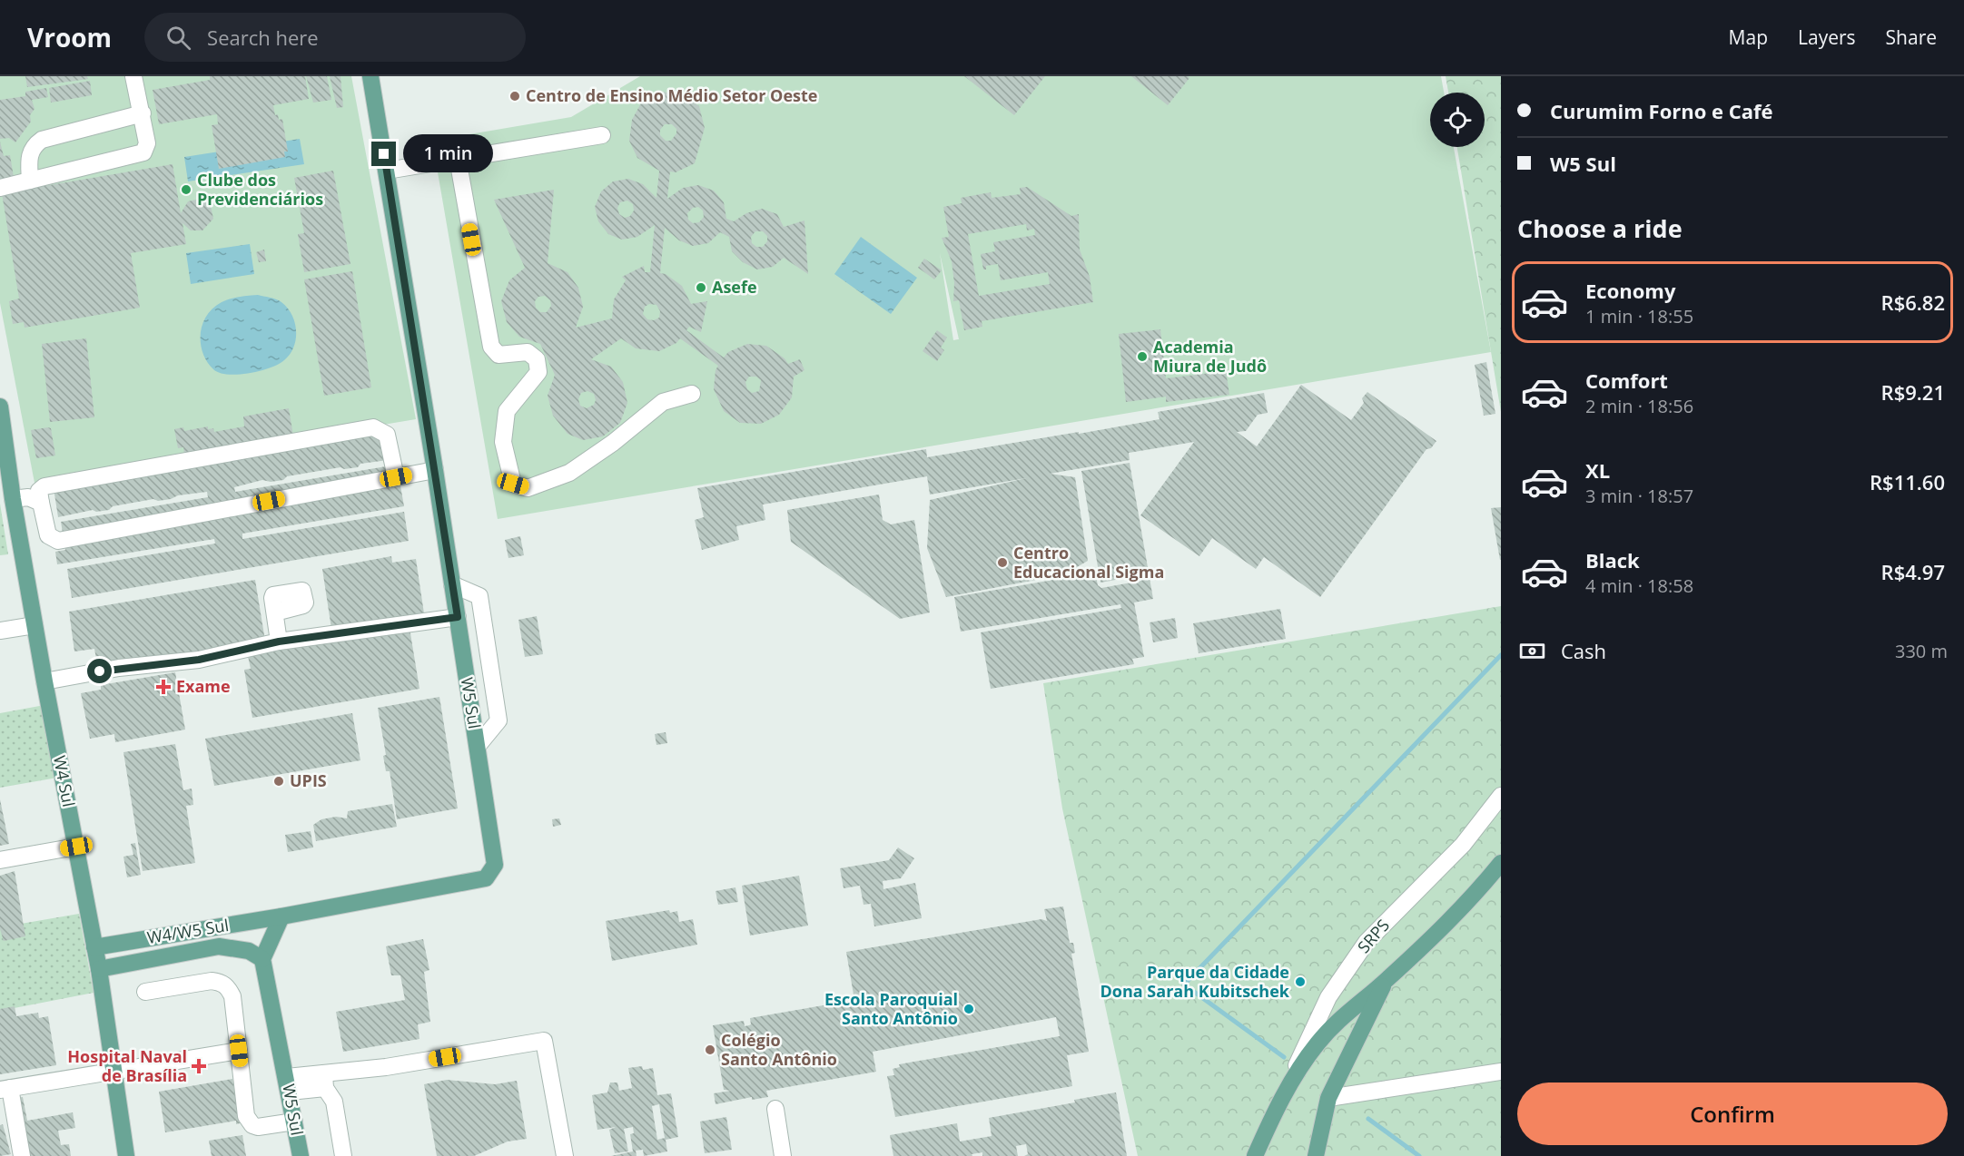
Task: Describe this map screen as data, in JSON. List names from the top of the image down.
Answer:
{
  "streets": {
    "main road": [
      "W5 Sul",
      "W4 Sul",
      "W4/W5 Sul",
      "SRPS"
    ]
  },
  "crossings": [
    ["W5 Sul", "W4/W5 Sul"],
    ["W4 Sul", "W4/W5 Sul"]
  ],
  "places": {
    "other": [
      "Centro de Ensino Médio Setor Oeste",
      "Clube dos Previdenciários",
      "Asefe",
      "Academia Miura de Judô",
      "Centro Educacional Sigma",
      "UPIS",
      "Parque da Cidade Dona Sarah Kubitschek",
      "Escola Paroquial Santo Antônio",
      "Colégio Santo Antônio"
    ],
    "health": ["Exame", "Hospital Naval de Brasília"]
  },
  "page": {
    "header": "Vroom",
    "search": "Search here",
    "nav": ["Map", "Layers", "Share"],
    "banner": ["Curumim Forno e Café", "W5 Sul"],
    "bubble": "1 min",
    "heading": "Choose a ride",
    "list": [
      {
        "name": "Economy",
        "note": "1 min · 18:55",
        "value": "R$6.82"
      },
      {
        "name": "Comfort",
        "note": "2 min · 18:56",
        "value": "R$9.21"
      },
      {
        "name": "XL",
        "note": "3 min · 18:57",
        "value": "R$11.60"
      },
      {
        "name": "Black",
        "note": "4 min · 18:58",
        "value": "R$4.97"
      }
    ],
    "pay": ["Cash", "330 m"],
    "buttons": "Confirm"
  }
}
